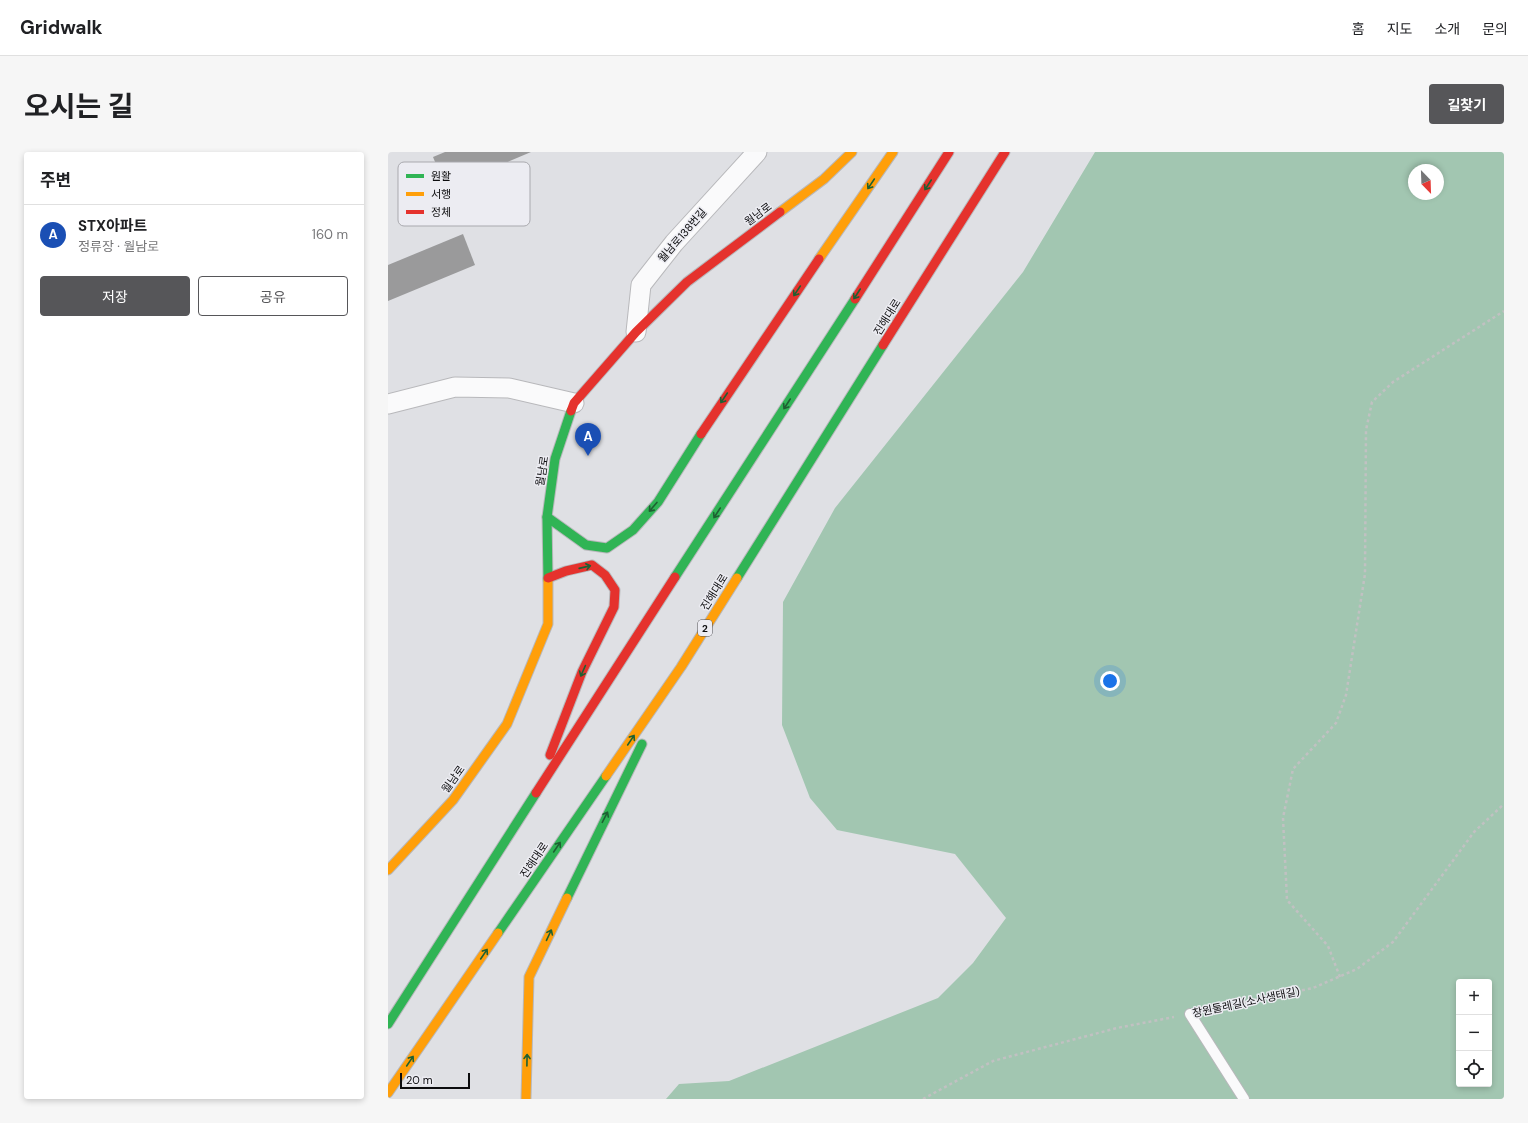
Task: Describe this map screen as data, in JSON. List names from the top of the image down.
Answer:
{
  "streets": {
    "main road": ["월남로", "진해대로", "2"],
    "street": ["월남로138번길"],
    "path": ["창원둘레길(소사생태길)"]
  },
  "crossings": [
    ["월남로", "월남로138번길"]
  ],
  "legend": ["원활", "서행", "정체"],
  "scale_bar": "20 m",
  "north": "bottom right",
  "page": {
    "header": "Gridwalk",
    "nav": [
      "홈",
      "지도",
      "소개",
      "문의"
    ],
    "title": "오시는 길",
    "buttons": [
      "길찾기",
      ["저장", "공유"]
    ],
    "heading": "주변",
    "list": [
      {
        "mark": "A",
        "name": "STX아파트",
        "note": "정류장 · 월남로",
        "value": "160 m"
      }
    ],
    "pins": "A",
    "map_buttons": ["+", "−"],
    "scale": "20 m"
  }
}
